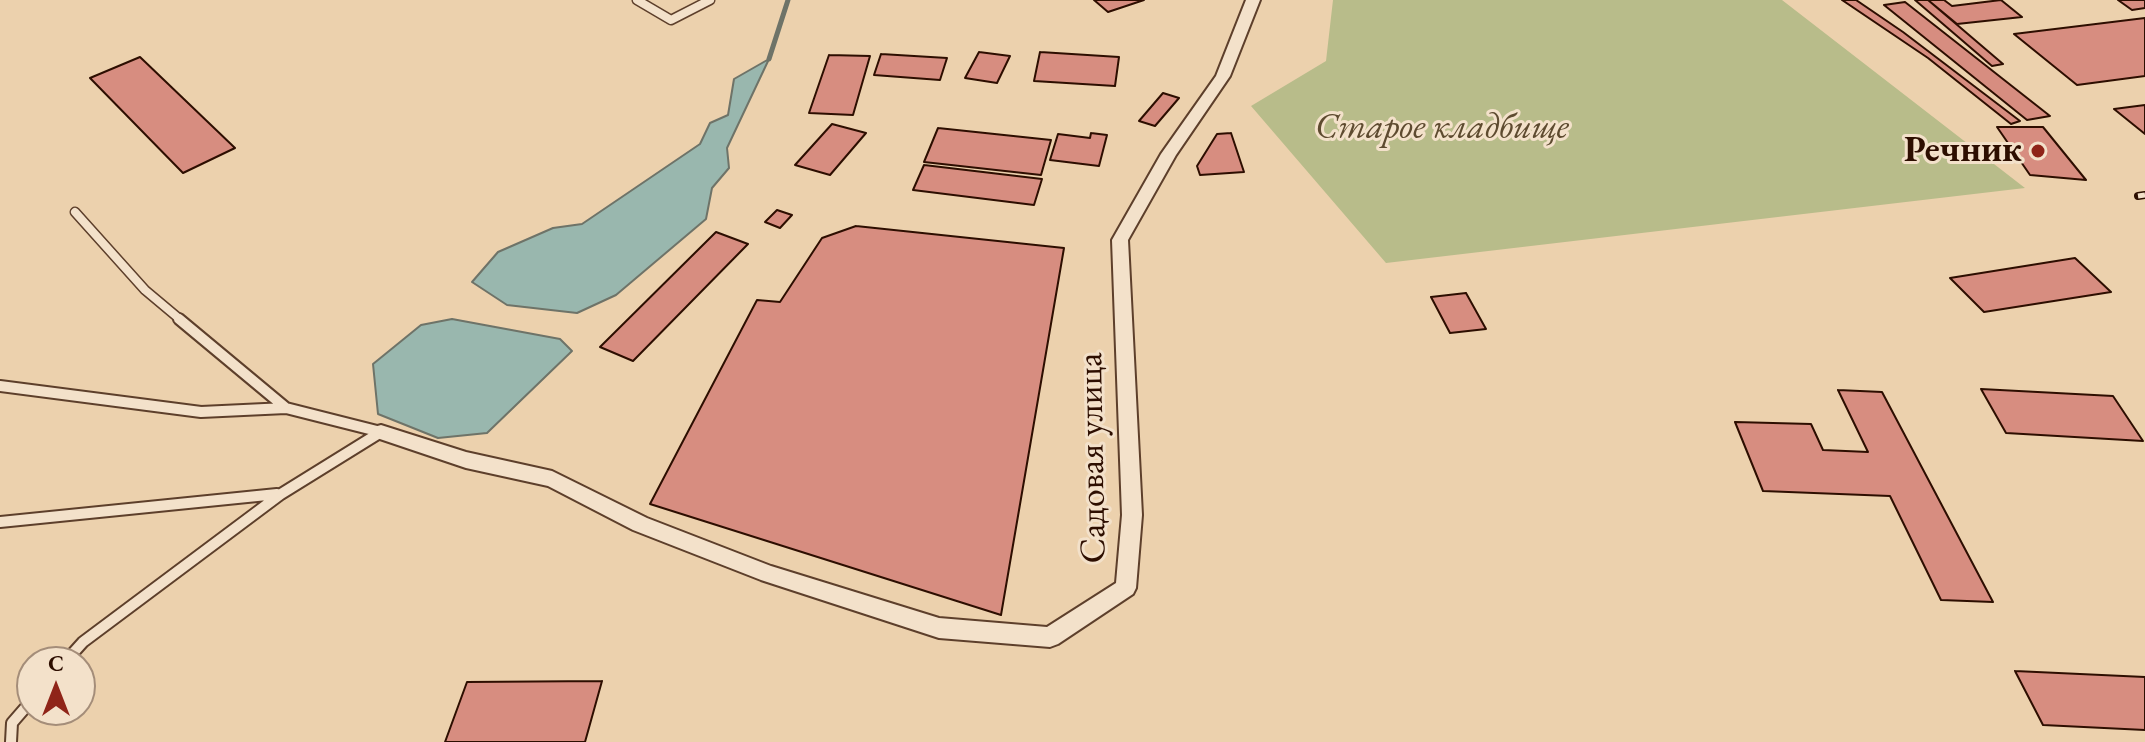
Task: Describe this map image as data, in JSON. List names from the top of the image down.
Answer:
{
  "streets": {
    "street": ["Садовая улица"]
  },
  "parks": ["Старое кладбище"],
  "places": ["Речник"],
  "north": "top"
}
